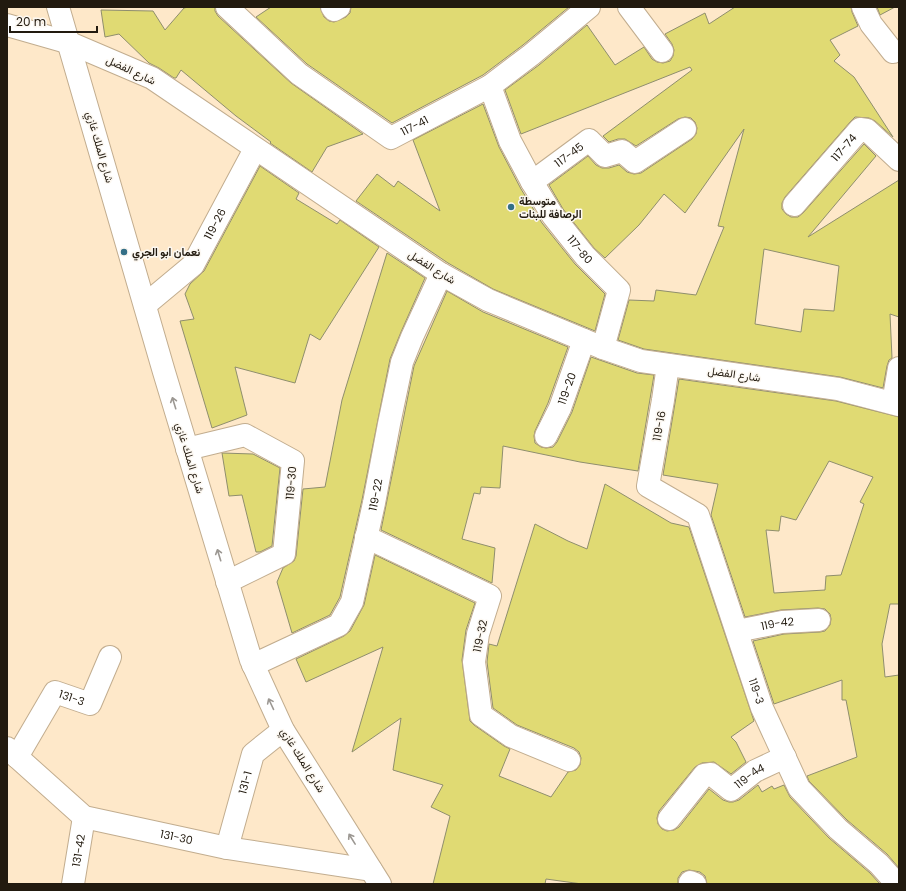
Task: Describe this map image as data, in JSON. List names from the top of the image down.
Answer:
{
  "streets": {
    "street": [
      "شارع الفضل",
      "117-41",
      "شارع الملك غازي",
      "117-74",
      "117-45",
      "119-26",
      "117-80",
      "119-20",
      "119-16",
      "119-30",
      "119-22",
      "119-42",
      "119-32",
      "119-3",
      "131-3",
      "119-44",
      "131-1",
      "131-30",
      "131-42"
    ]
  },
  "crossings": [
    ["شارع الفضل", "شارع الملك غازي"],
    ["شارع الفضل", "119-26"],
    ["شارع الفضل", "117-80"],
    ["شارع الفضل", "119-20"],
    ["شارع الفضل", "119-16"],
    ["شارع الفضل", "119-22"],
    ["117-41", "117-80"],
    ["شارع الملك غازي", "119-26"],
    ["شارع الملك غازي", "119-30"],
    ["شارع الملك غازي", "119-22"],
    ["شارع الملك غازي", "131-1"],
    ["شارع الملك غازي", "131-30"],
    ["117-45", "117-80"],
    ["117-80", "119-20"],
    ["119-16", "119-3"],
    ["119-22", "119-32"],
    ["119-42", "119-3"],
    ["119-3", "119-44"],
    ["131-3", "131-30"],
    ["131-1", "131-30"],
    ["131-30", "131-42"]
  ],
  "one_way": ["شارع الملك غازي"],
  "places": ["متوسطة الرصافة للبنات", "نعمان ابو الجري"],
  "scale_bar": "20 m"
}
